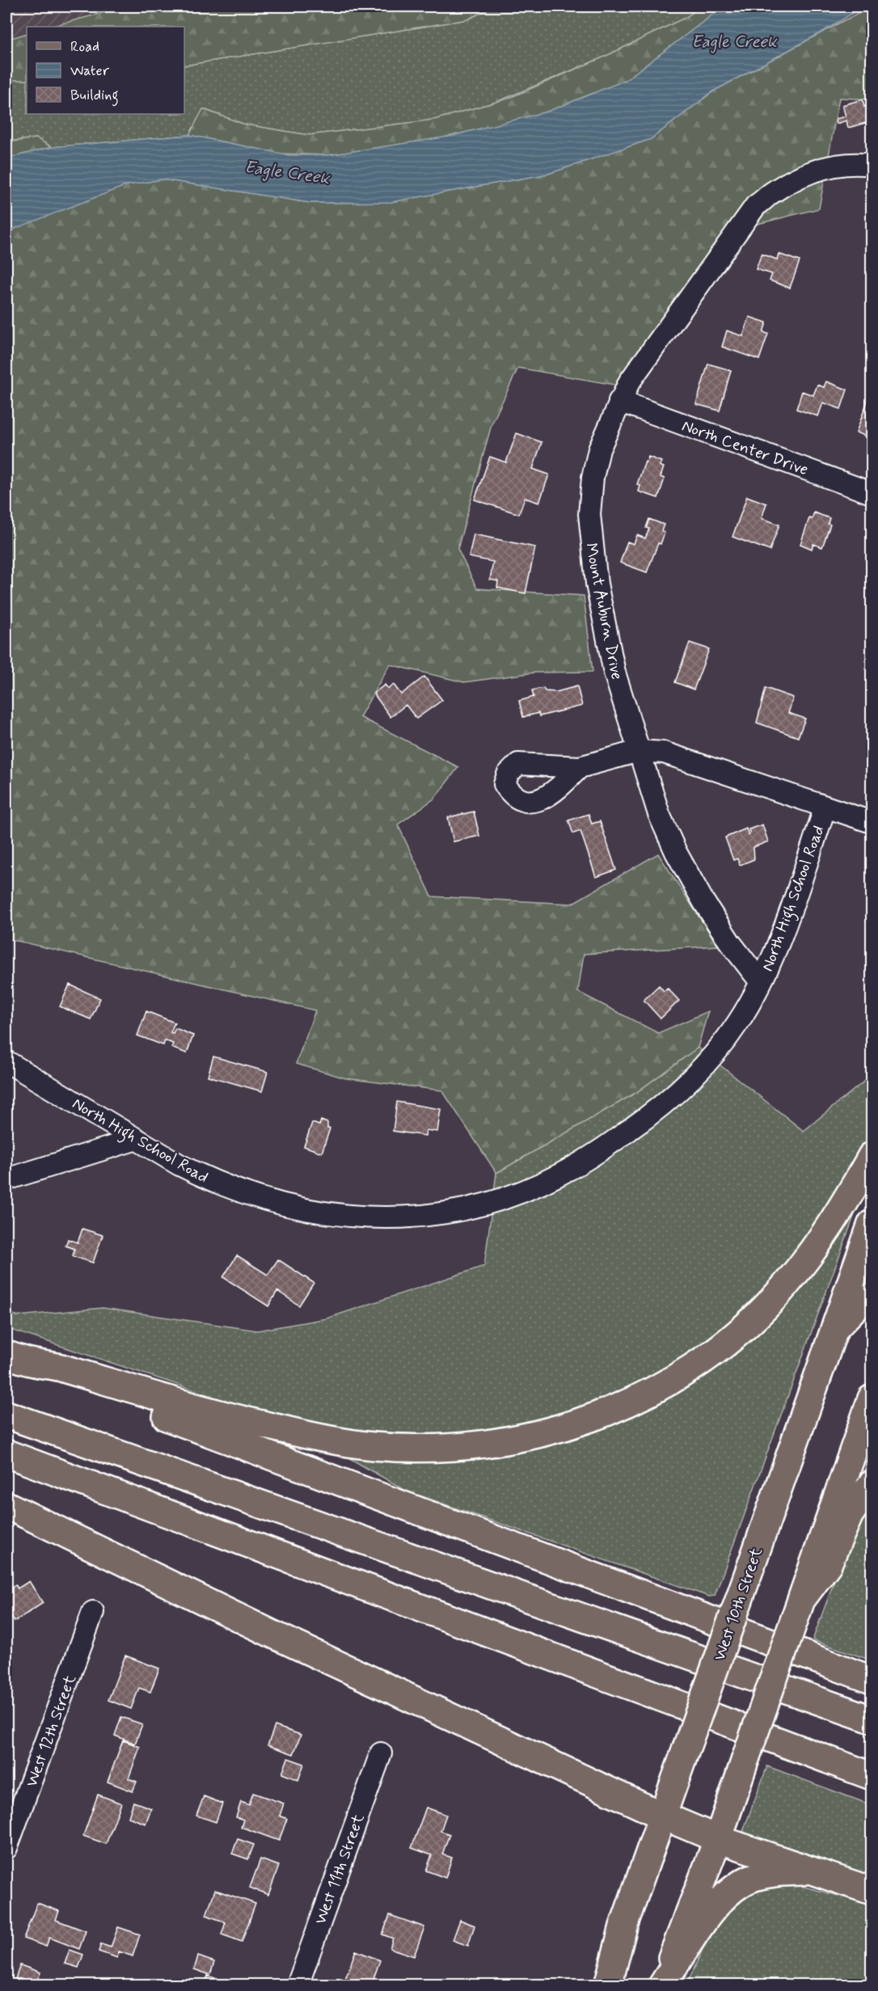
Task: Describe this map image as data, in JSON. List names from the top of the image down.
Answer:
{
  "streets": {
    "main road": ["West 10th Street"],
    "street": [
      "North Center Drive",
      "Mount Auburn Drive",
      "North High School Road",
      "West 12th Street",
      "West 11th Street"
    ]
  },
  "crossings": [
    ["North Center Drive", "Mount Auburn Drive"],
    ["Mount Auburn Drive", "North High School Road"]
  ],
  "water": ["Eagle Creek"],
  "legend": ["Road", "Water", "Building"]
}
